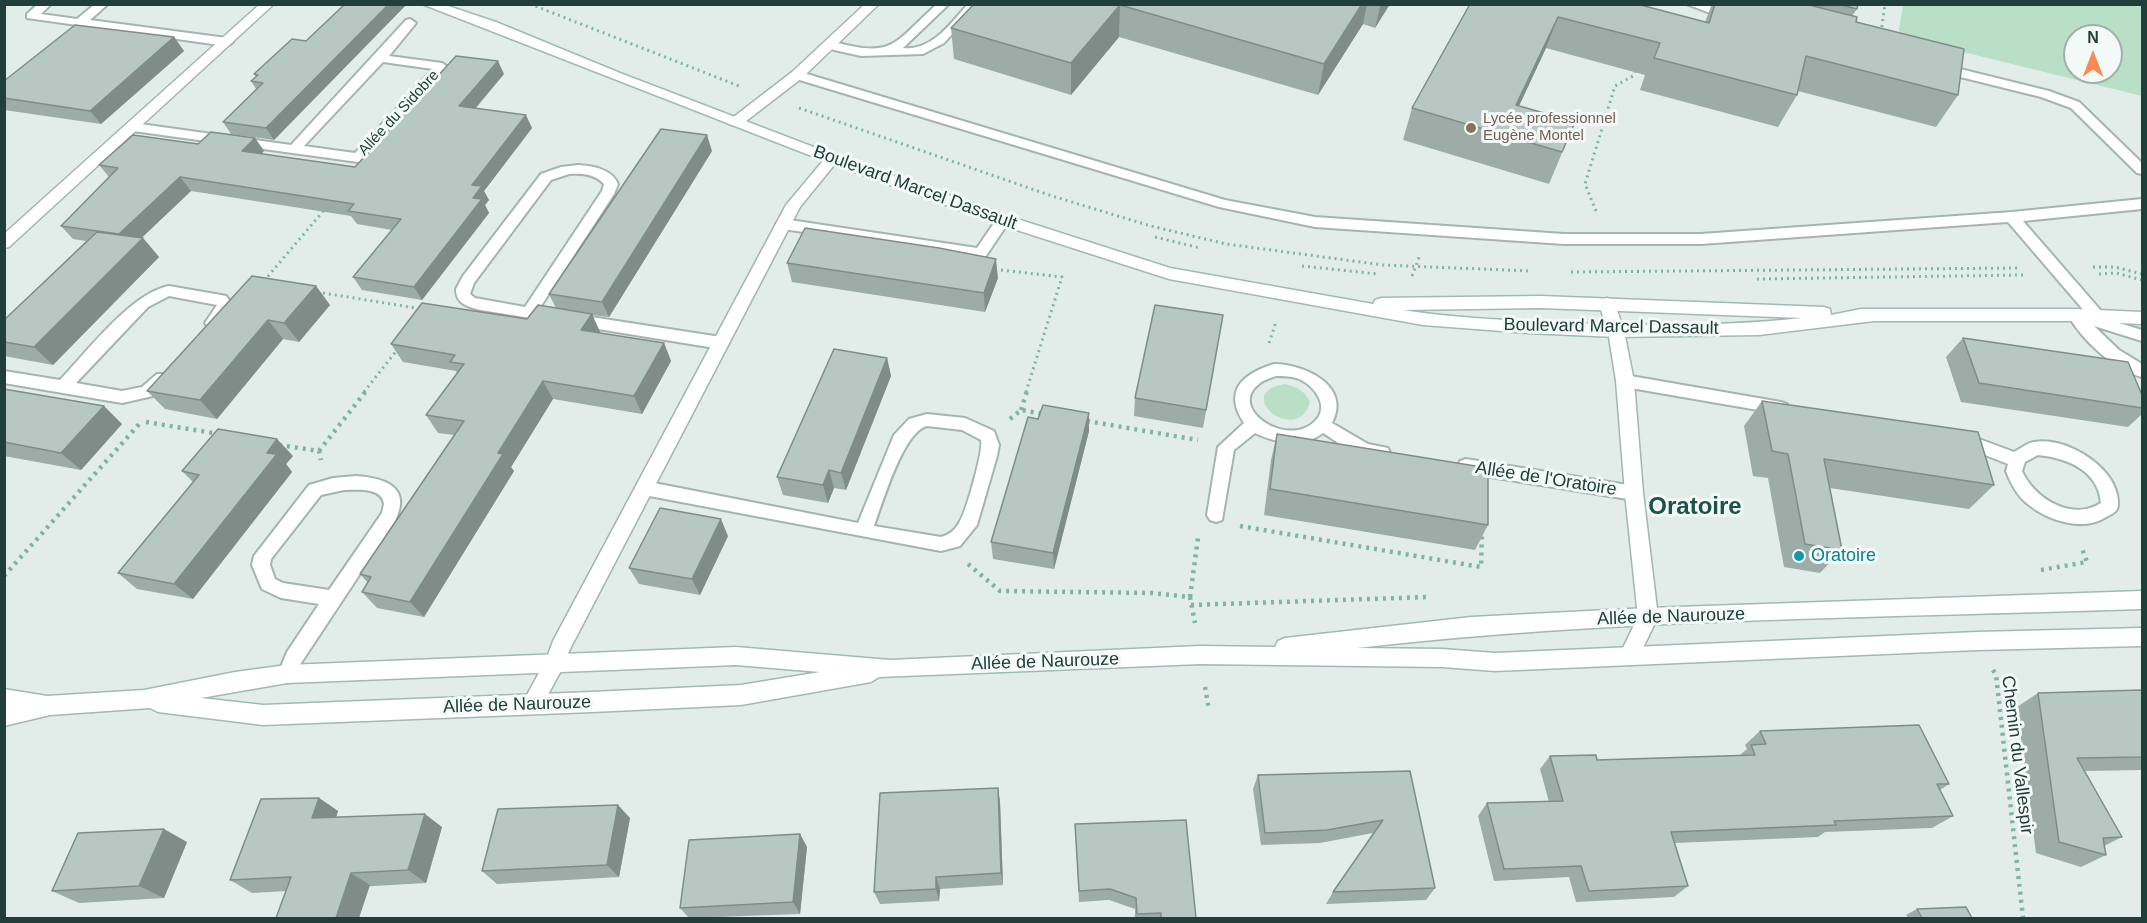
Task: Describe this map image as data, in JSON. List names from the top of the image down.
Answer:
{
  "streets": {
    "street": ["Boulevard Marcel Dassault", "Allée de l'Oratoire", "Allée de Naurouze"],
    "lane": ["Allée du Sidobre"],
    "path": ["Chemin du Vallespir"]
  },
  "crossings": [
    ["Boulevard Marcel Dassault", "Allée de l'Oratoire"],
    ["Allée de l'Oratoire", "Allée de Naurouze"],
    ["Allée de Naurouze", "Chemin du Vallespir"]
  ],
  "districts": ["Oratoire"],
  "places": ["Lycée professionnel Eugène Montel", "Oratoire"],
  "north": "top"
}
